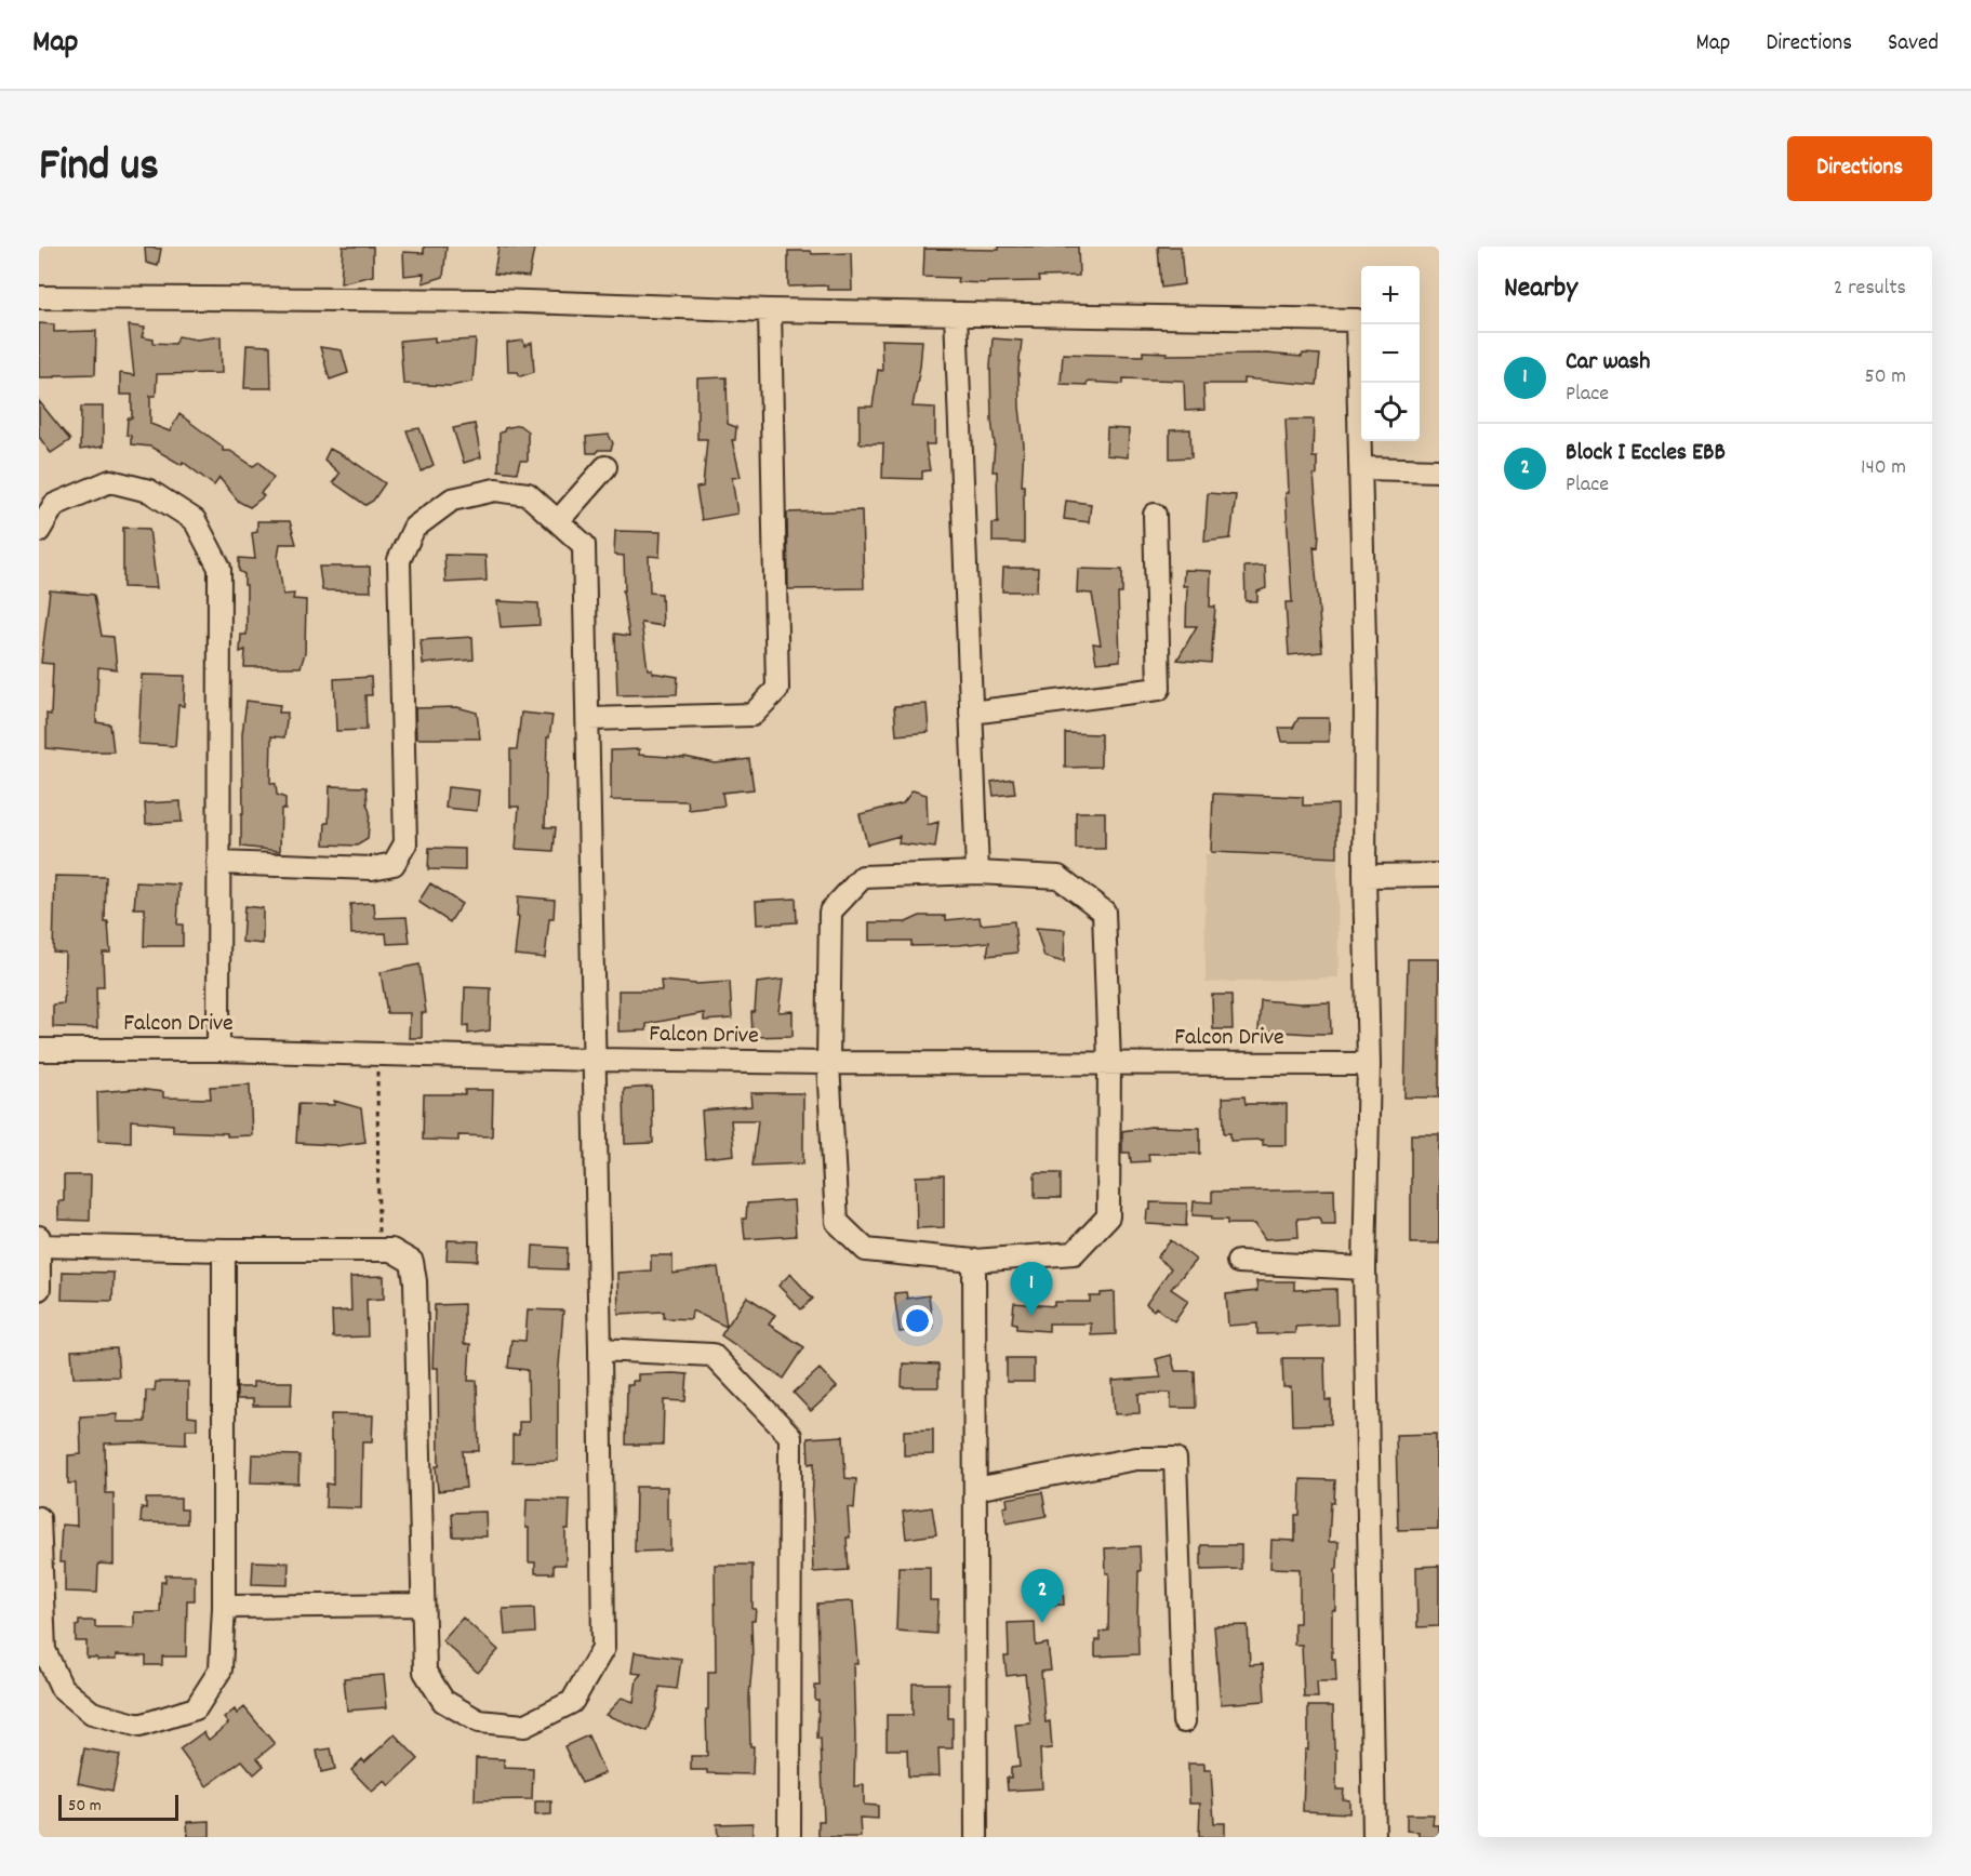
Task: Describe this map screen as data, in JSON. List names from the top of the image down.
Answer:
{
  "streets": {
    "street": ["Falcon Drive"]
  },
  "scale_bar": "50 m",
  "page": {
    "header": "Map",
    "nav": ["Map", "Directions", "Saved"],
    "title": "Find us",
    "buttons": "Directions",
    "heading": ["Nearby", "2 results"],
    "map_buttons": ["+", "−"],
    "list": [
      {
        "mark": "1",
        "name": "Car wash",
        "note": "Place",
        "value": "50 m"
      },
      {
        "mark": "2",
        "name": "Block I Eccles EBB",
        "note": "Place",
        "value": "140 m"
      }
    ],
    "pins": ["1", "2"],
    "scale": "50 m"
  }
}
